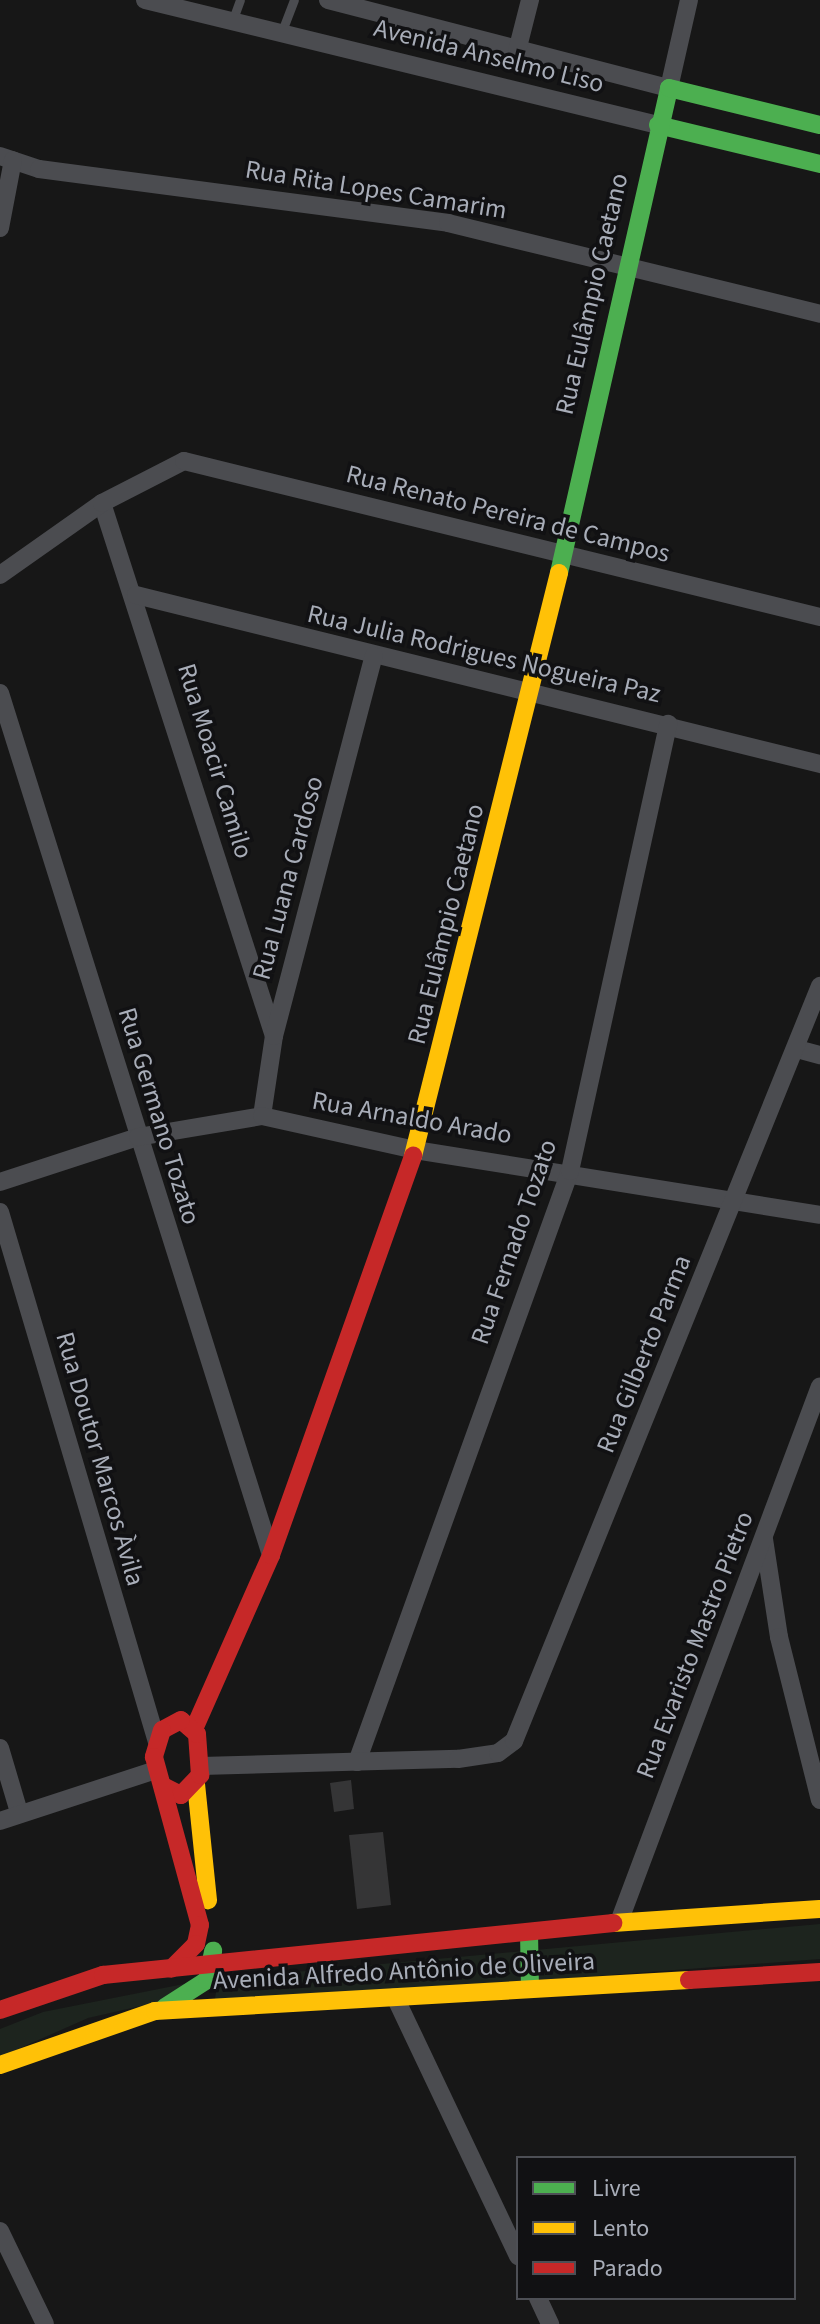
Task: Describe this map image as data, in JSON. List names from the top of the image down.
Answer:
{
  "streets": {
    "street": [
      "Avenida Anselmo Liso",
      "Rua Rita Lopes Camarim",
      "Rua Eulâmpio Caetano",
      "Rua Renato Pereira de Campos",
      "Rua Julia Rodrigues Nogueira Paz",
      "Rua Moacir Camilo",
      "Rua Luana Cardoso",
      "Rua Germano Tozato",
      "Rua Arnaldo Arado",
      "Rua Fernado Tozato",
      "Rua Gilberto Parma",
      "Rua Doutor Marcos Àvila",
      "Rua Evaristo Mastro Pietro",
      "Avenida Alfredo Antônio de Oliveira"
    ]
  },
  "crossings": [
    ["Avenida Anselmo Liso", "Rua Eulâmpio Caetano"],
    ["Rua Rita Lopes Camarim", "Rua Eulâmpio Caetano"],
    ["Rua Eulâmpio Caetano", "Rua Renato Pereira de Campos"],
    ["Rua Eulâmpio Caetano", "Rua Julia Rodrigues Nogueira Paz"],
    ["Rua Eulâmpio Caetano", "Rua Germano Tozato"],
    ["Rua Eulâmpio Caetano", "Rua Arnaldo Arado"],
    ["Rua Renato Pereira de Campos", "Rua Moacir Camilo"],
    ["Rua Julia Rodrigues Nogueira Paz", "Rua Moacir Camilo"],
    ["Rua Julia Rodrigues Nogueira Paz", "Rua Luana Cardoso"],
    ["Rua Julia Rodrigues Nogueira Paz", "Rua Fernado Tozato"],
    ["Rua Moacir Camilo", "Rua Luana Cardoso"],
    ["Rua Luana Cardoso", "Rua Arnaldo Arado"],
    ["Rua Germano Tozato", "Rua Arnaldo Arado"],
    ["Rua Arnaldo Arado", "Rua Fernado Tozato"],
    ["Rua Arnaldo Arado", "Rua Gilberto Parma"],
    ["Rua Fernado Tozato", "Rua Gilberto Parma"],
    ["Rua Evaristo Mastro Pietro", "Avenida Alfredo Antônio de Oliveira"]
  ],
  "legend": ["Livre", "Lento", "Parado"]
}
